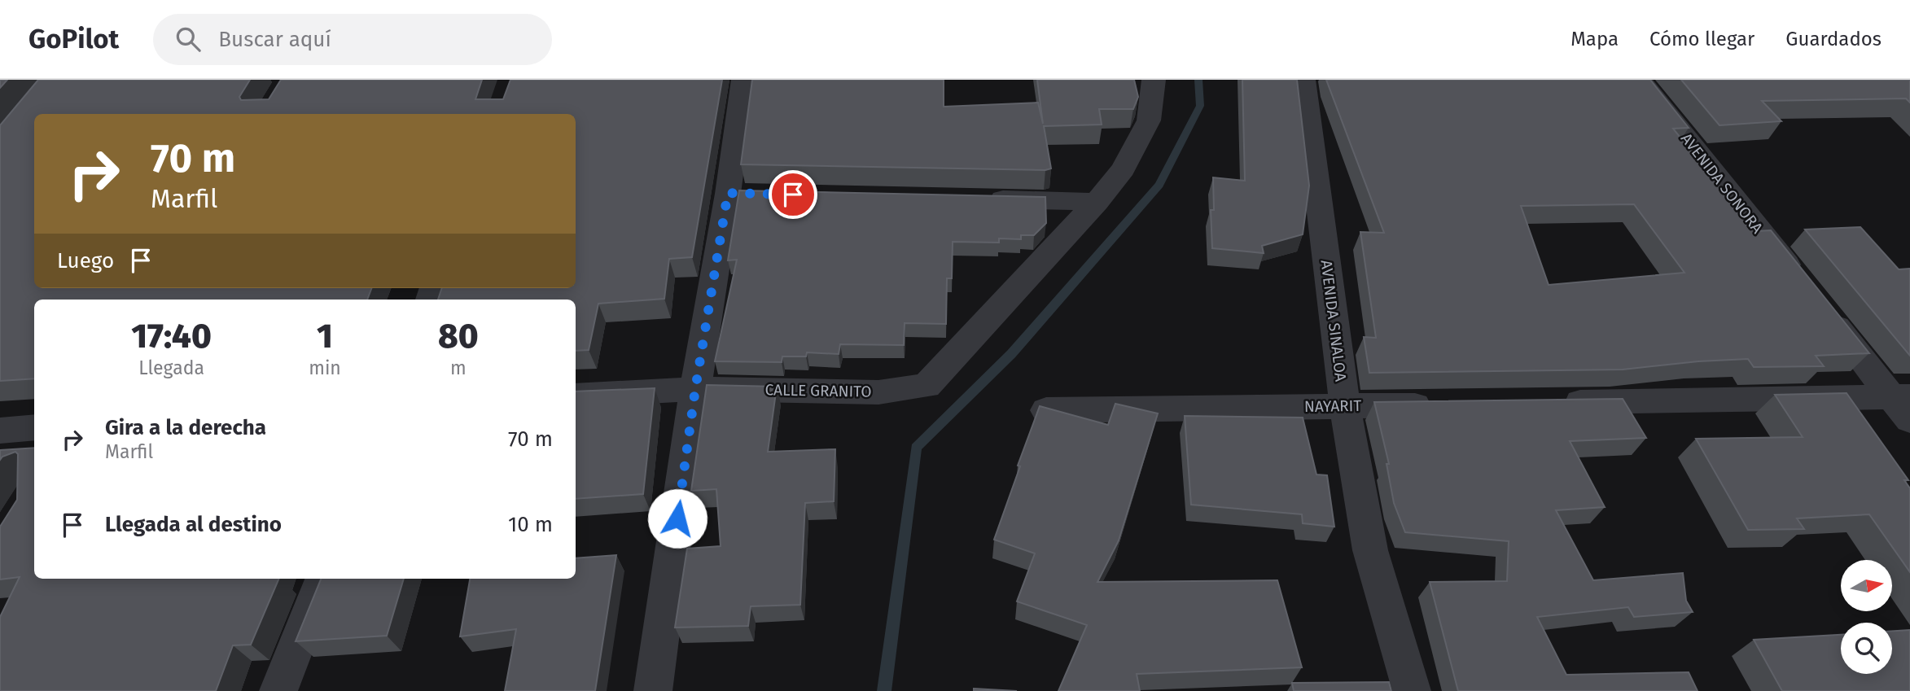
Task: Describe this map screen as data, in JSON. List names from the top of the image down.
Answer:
{
  "streets": {
    "street": [
      "AVENIDA SONORA",
      "AVENIDA SINALOA",
      "CALLE GRANITO",
      "NAYARIT"
    ]
  },
  "crossings": [
    ["AVENIDA SINALOA", "NAYARIT"]
  ],
  "north": "right",
  "page": {
    "header": "GoPilot",
    "search": "Buscar aquí",
    "nav": ["Mapa", "Cómo llegar", "Guardados"],
    "turn": ["70 m", "Marfil"],
    "then": "Luego",
    "eta": [
      "17:40",
      "Llegada",
      "1",
      "min",
      "80",
      "m"
    ],
    "list": [
      {
        "name": "Gira a la derecha",
        "note": "Marfil",
        "value": "70 m"
      },
      {
        "name": "Llegada al destino",
        "value": "10 m"
      }
    ]
  }
}
